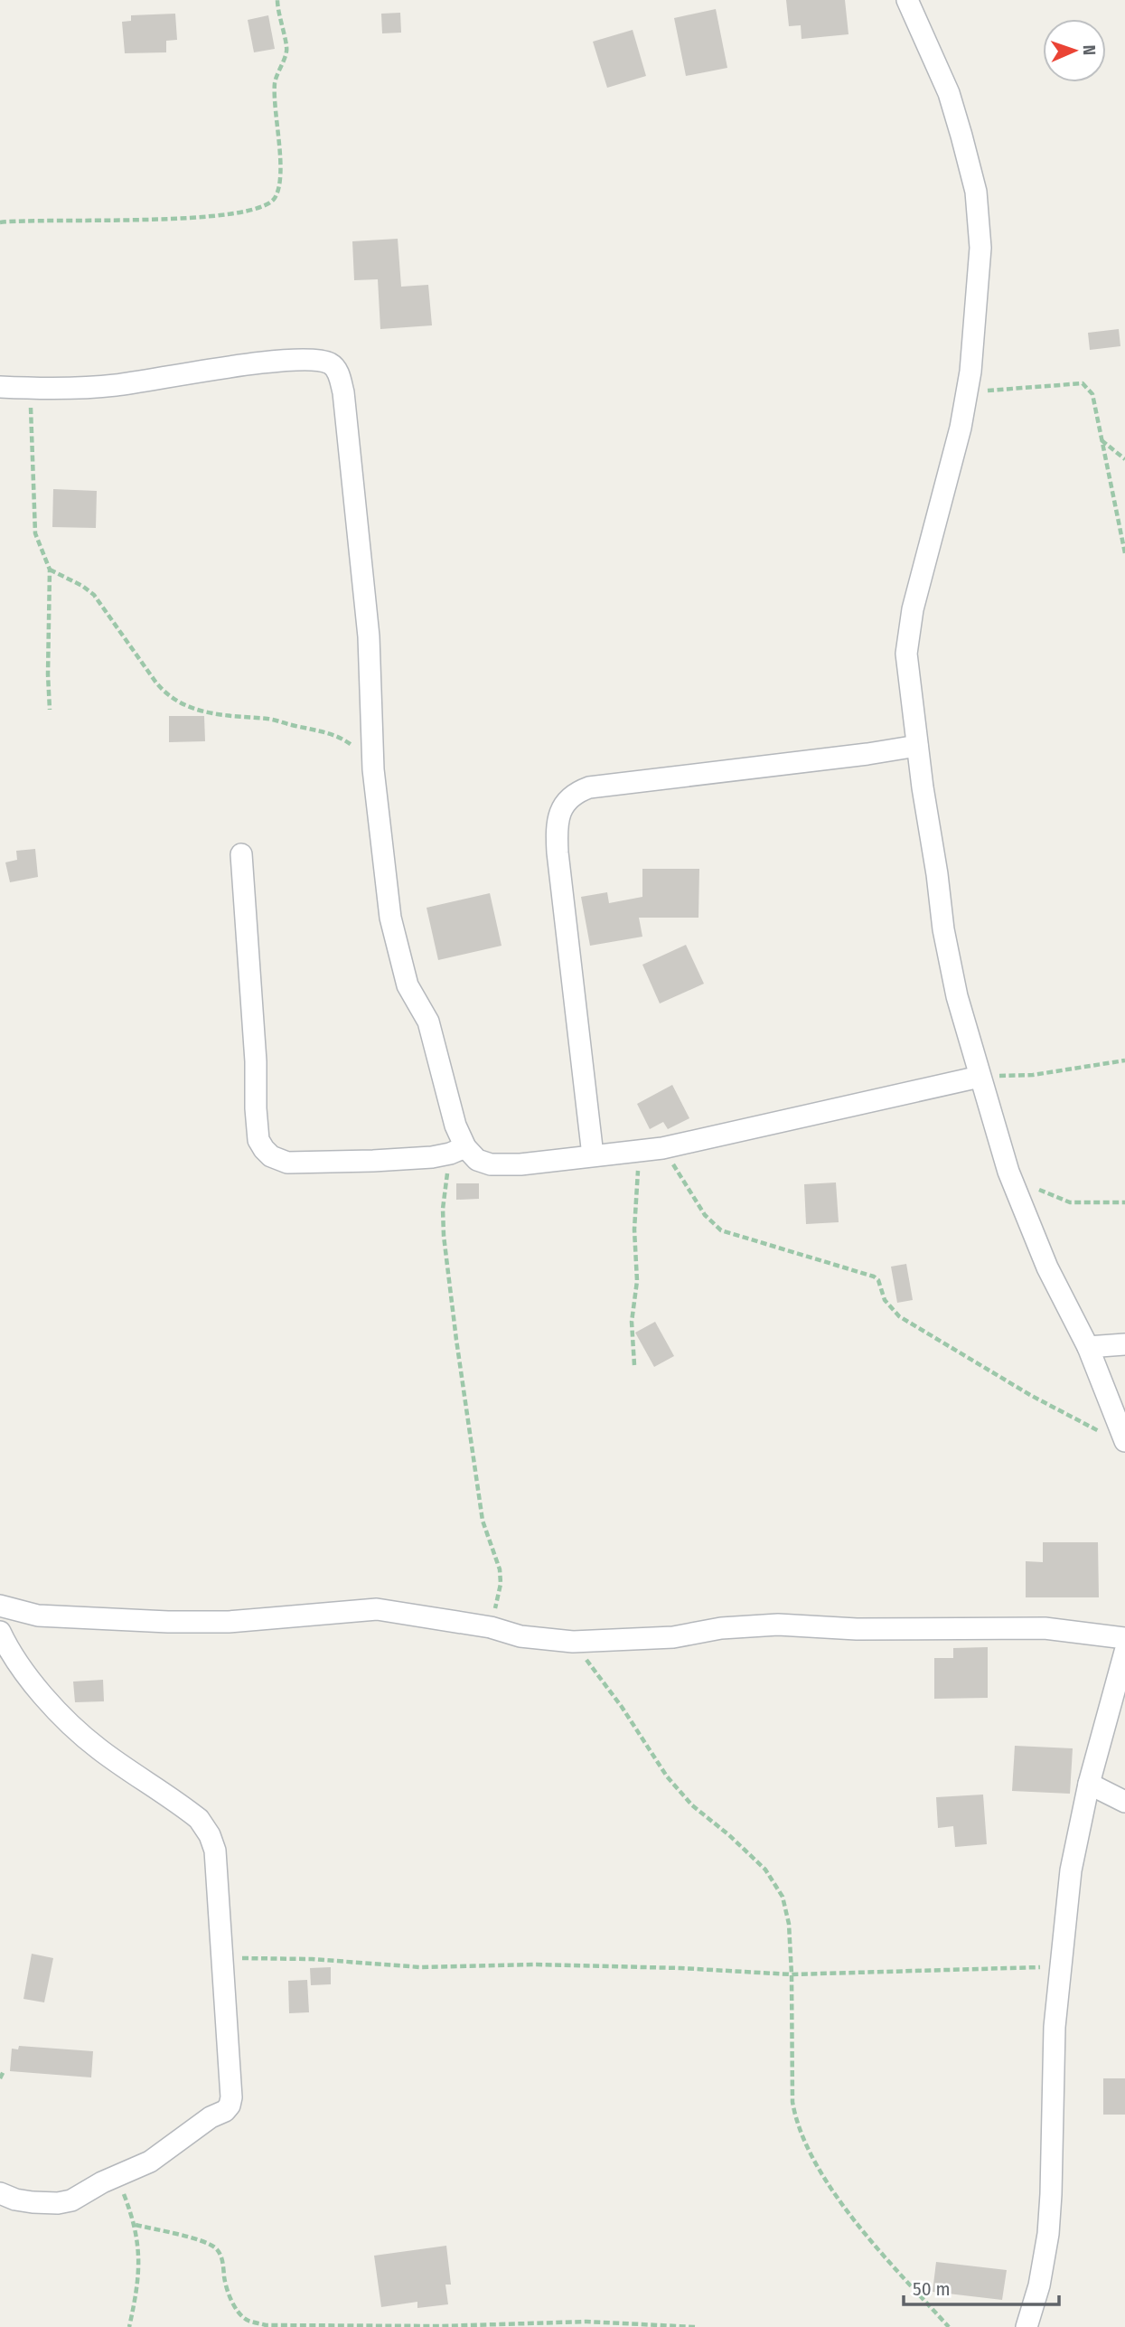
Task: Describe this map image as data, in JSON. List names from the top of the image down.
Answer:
{
  "scale_bar": "50 m",
  "north": "right"
}
